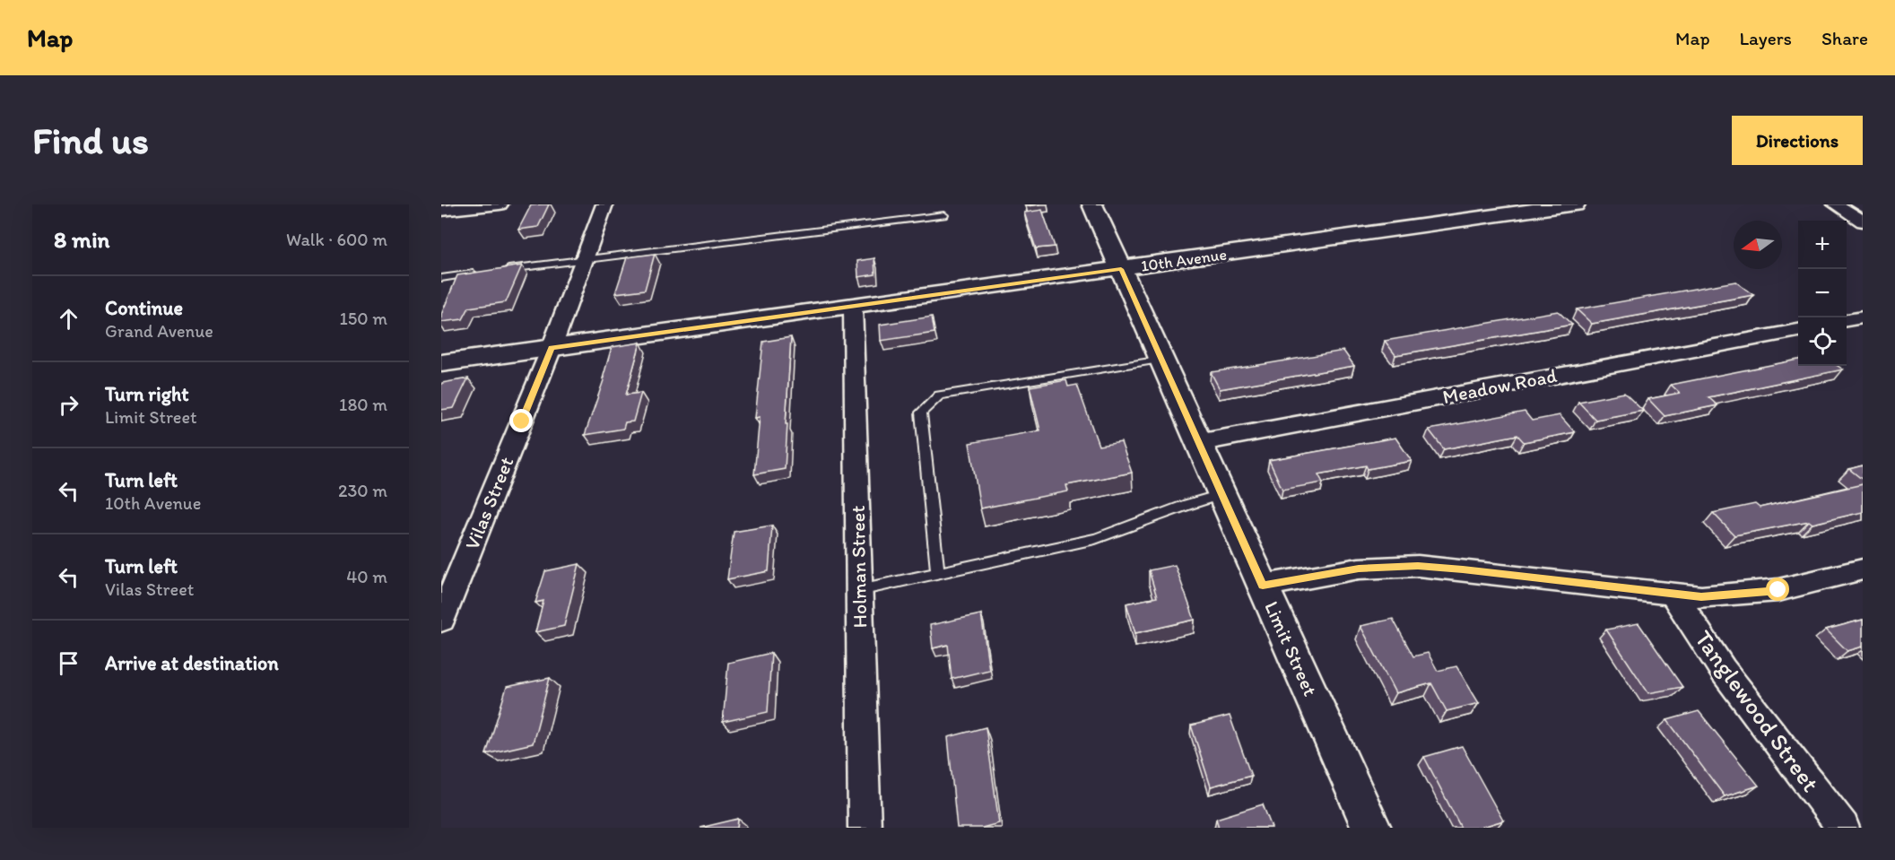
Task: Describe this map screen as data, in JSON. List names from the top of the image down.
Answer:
{
  "streets": {
    "street": [
      "10th Avenue",
      "Meadow Road",
      "Vilas Street",
      "Holman Street",
      "Limit Street",
      "Tanglewood Street"
    ]
  },
  "crossings": [
    ["10th Avenue", "Vilas Street"],
    ["10th Avenue", "Holman Street"],
    ["10th Avenue", "Limit Street"],
    ["Meadow Road", "Limit Street"]
  ],
  "north": "left",
  "page": {
    "header": "Map",
    "nav": ["Map", "Layers", "Share"],
    "buttons": "Directions",
    "title": "Find us",
    "heading": ["8 min", "Walk · 600 m"],
    "map_buttons": ["+", "−"],
    "list": [
      ["Continue", "Grand Avenue", "150 m"],
      ["Turn right", "Limit Street", "180 m"],
      ["Turn left", "10th Avenue", "230 m"],
      ["Turn left", "Vilas Street", "40 m"],
      "Arrive at destination"
    ]
  }
}
